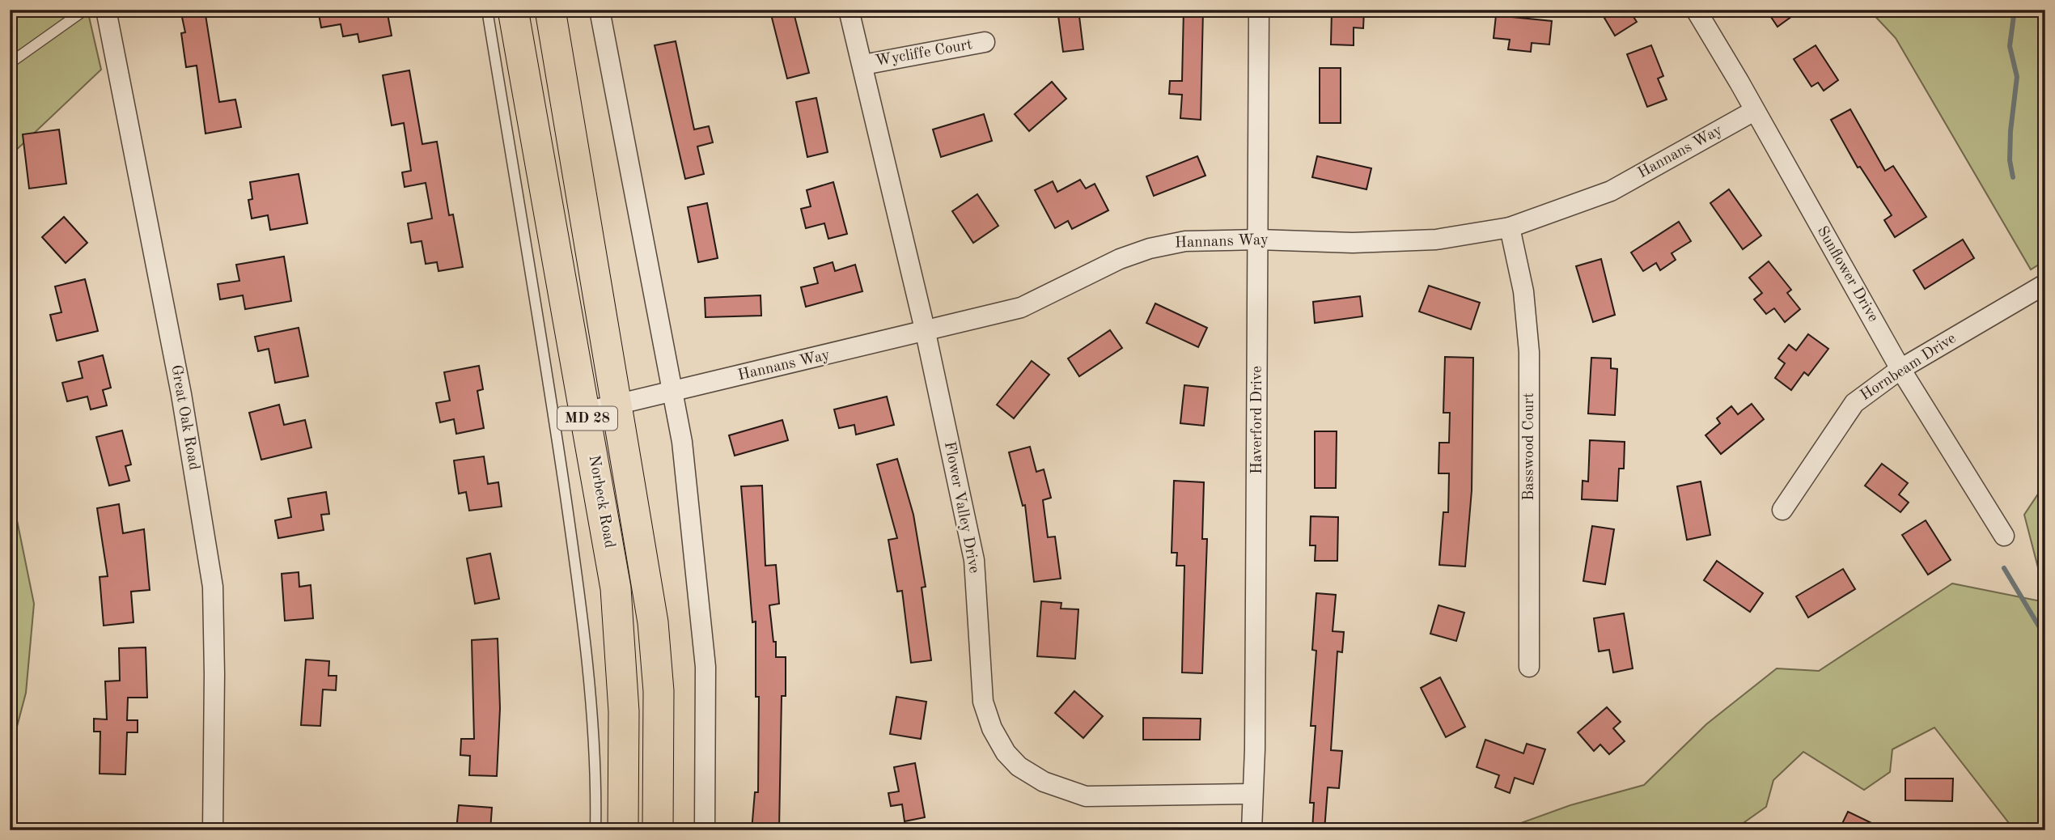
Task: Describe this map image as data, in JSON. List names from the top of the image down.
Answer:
{
  "streets": {
    "main road": ["MD 28", "Norbeck Road"],
    "street": [
      "Wycliffe Court",
      "Hannans Way",
      "Sunflower Drive",
      "Hornbeam Drive",
      "Great Oak Road",
      "Haverford Drive",
      "Basswood Court",
      "Flower Valley Drive"
    ]
  },
  "crossings": [
    ["Wycliffe Court", "Flower Valley Drive"],
    ["Hannans Way", "Sunflower Drive"],
    ["Hannans Way", "Haverford Drive"],
    ["Hannans Way", "Basswood Court"],
    ["Hannans Way", "Norbeck Road"],
    ["Hannans Way", "Flower Valley Drive"],
    ["Sunflower Drive", "Hornbeam Drive"],
    ["Haverford Drive", "Flower Valley Drive"]
  ]
}
